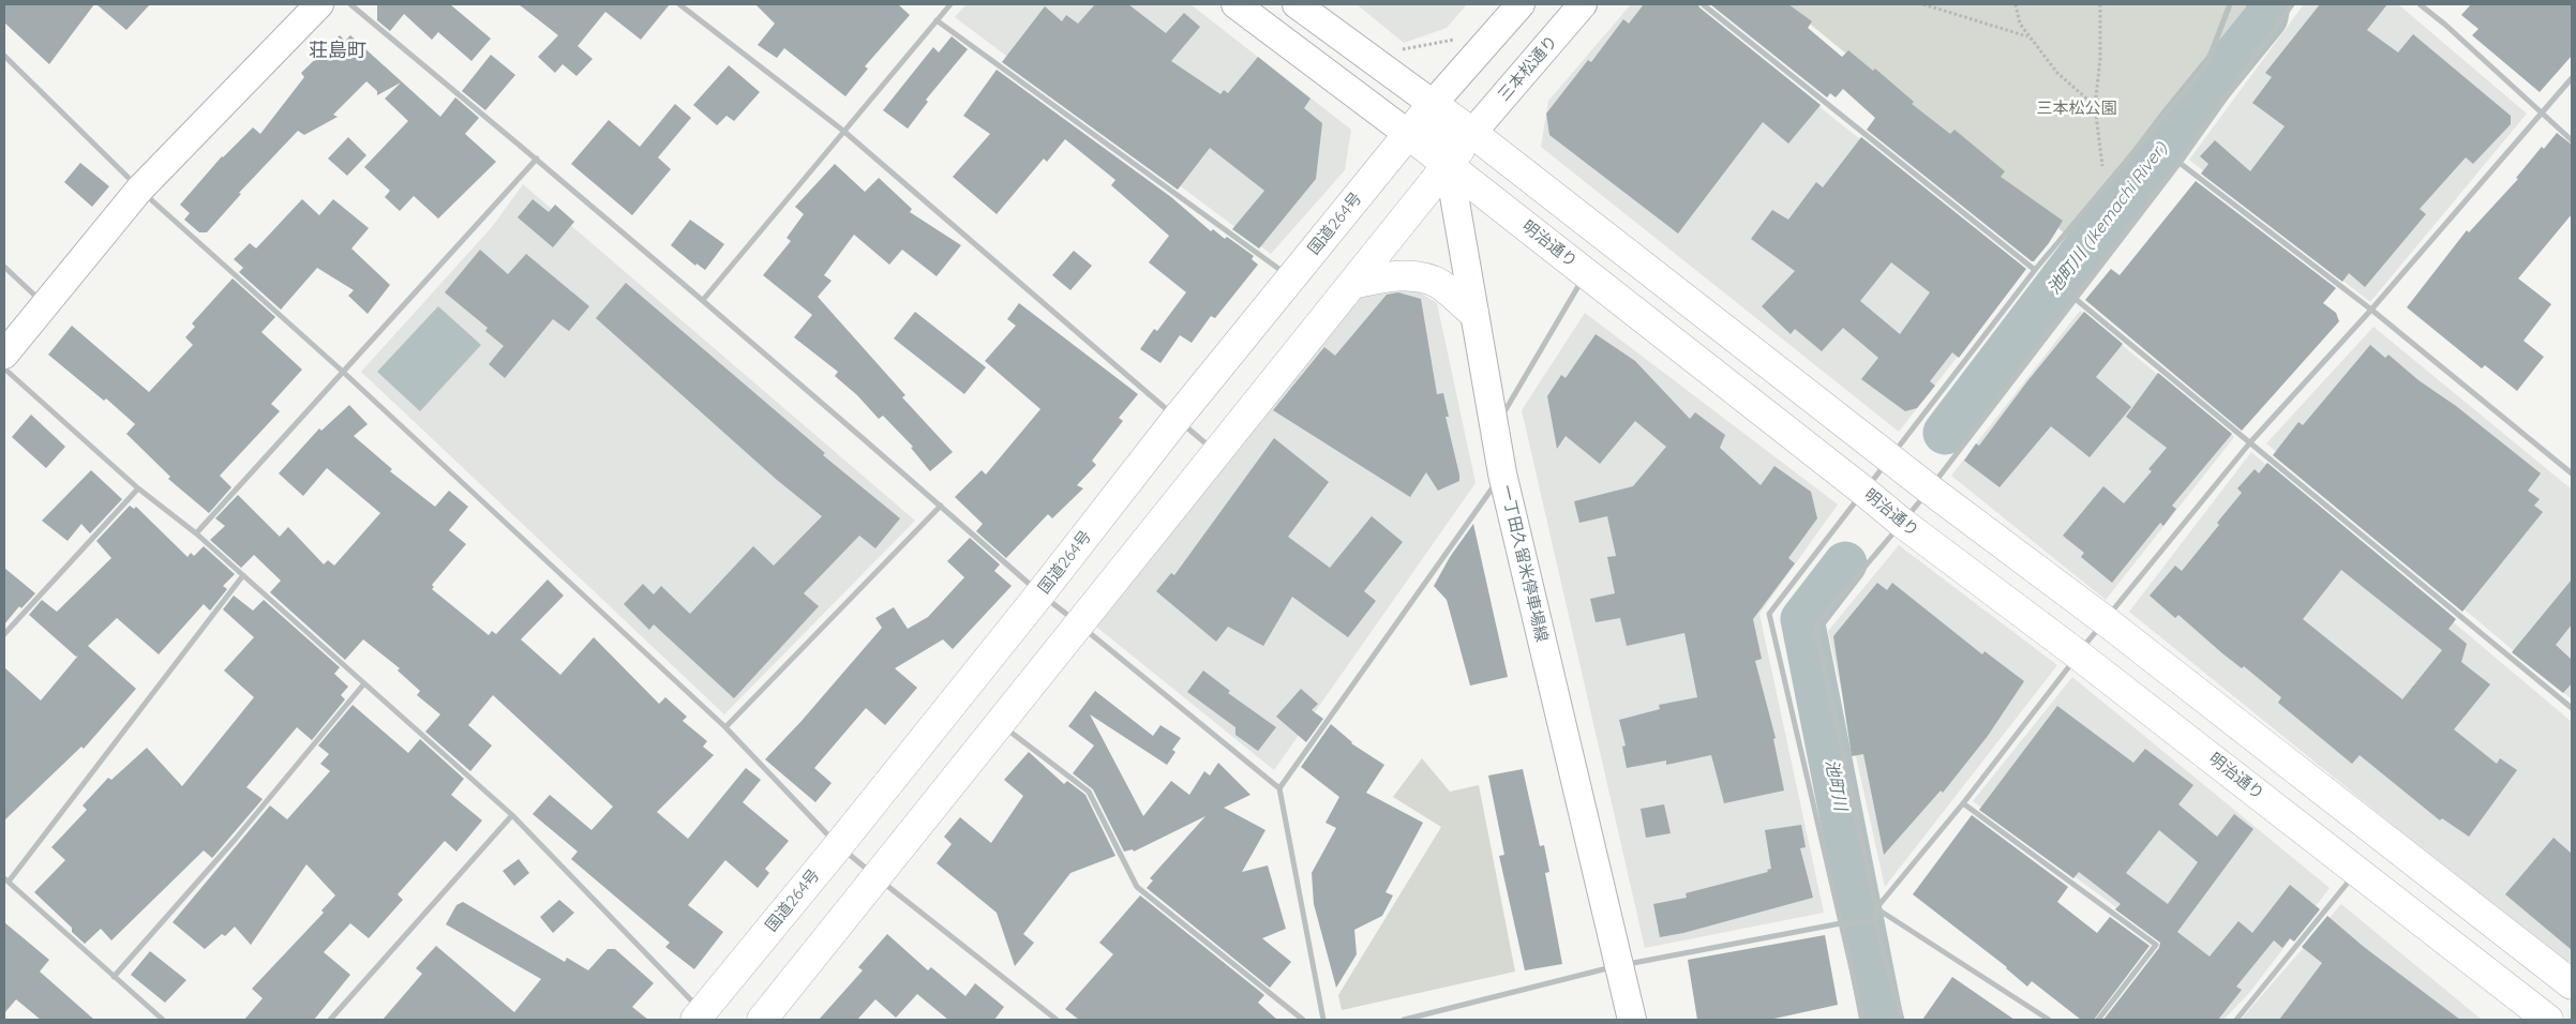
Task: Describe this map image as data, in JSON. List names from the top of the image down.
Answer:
{
  "streets": {
    "highway": ["国道264号", "明治通り"],
    "main road": ["三本松通り", "一丁田久留米停車場線"]
  },
  "crossings": [
    ["国道264号", "明治通り"],
    ["国道264号", "一丁田久留米停車場線"],
    ["明治通り", "一丁田久留米停車場線"]
  ],
  "districts": ["荘島町"],
  "water": ["池町川 (Ikemachi River)", "池町川"],
  "parks": ["三本松公園"]
}
